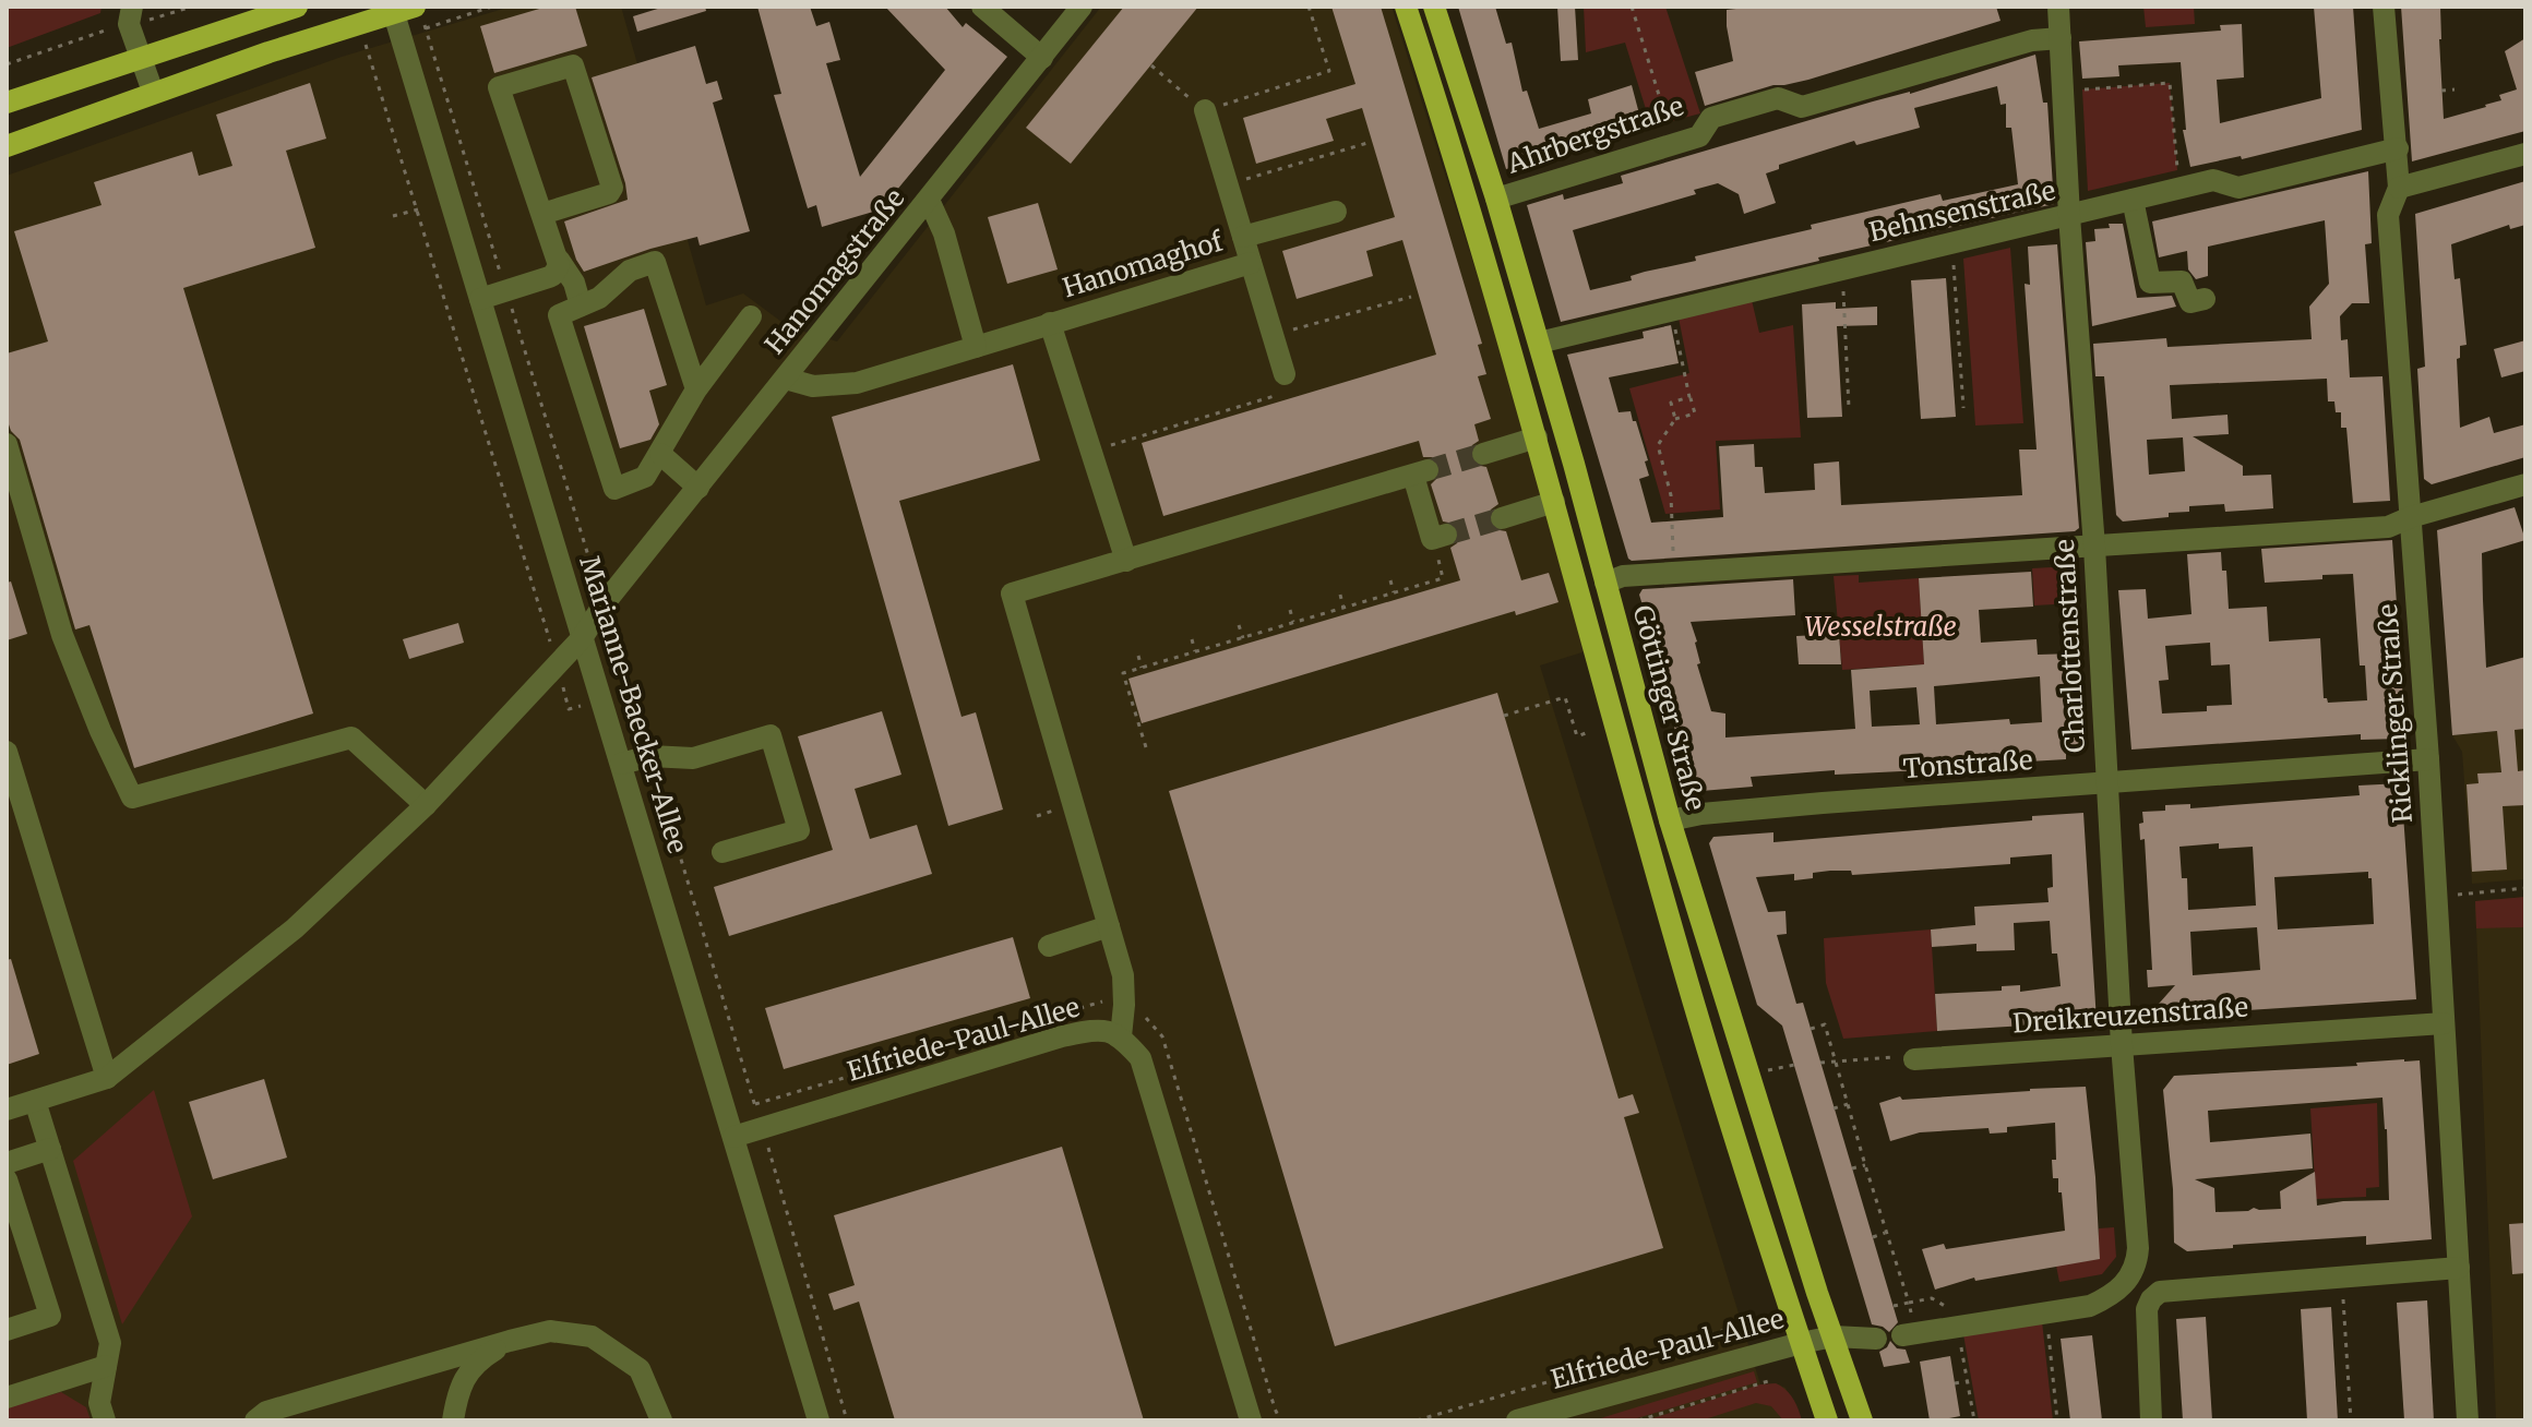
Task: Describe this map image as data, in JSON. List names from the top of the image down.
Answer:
{
  "streets": {
    "main road": ["Göttinger Straße"],
    "street": [
      "Ahrbergstraße",
      "Behnsenstraße",
      "Hanomaghof",
      "Hanomagstraße",
      "Charlottenstraße",
      "Marianne-Baecker-Allee",
      "Ricklinger Straße",
      "Tonstraße",
      "Dreikreuzenstraße",
      "Elfriede-Paul-Allee"
    ]
  },
  "crossings": [
    ["Ahrbergstraße", "Charlottenstraße"],
    ["Ahrbergstraße", "Göttinger Straße"],
    ["Behnsenstraße", "Charlottenstraße"],
    ["Behnsenstraße", "Göttinger Straße"],
    ["Behnsenstraße", "Ricklinger Straße"],
    ["Hanomaghof", "Hanomagstraße"],
    ["Hanomagstraße", "Marianne-Baecker-Allee"],
    ["Charlottenstraße", "Tonstraße"],
    ["Charlottenstraße", "Dreikreuzenstraße"],
    ["Marianne-Baecker-Allee", "Elfriede-Paul-Allee"],
    ["Göttinger Straße", "Tonstraße"],
    ["Göttinger Straße", "Elfriede-Paul-Allee"],
    ["Ricklinger Straße", "Tonstraße"],
    ["Ricklinger Straße", "Dreikreuzenstraße"]
  ],
  "parks": ["Wesselstraße"]
}
